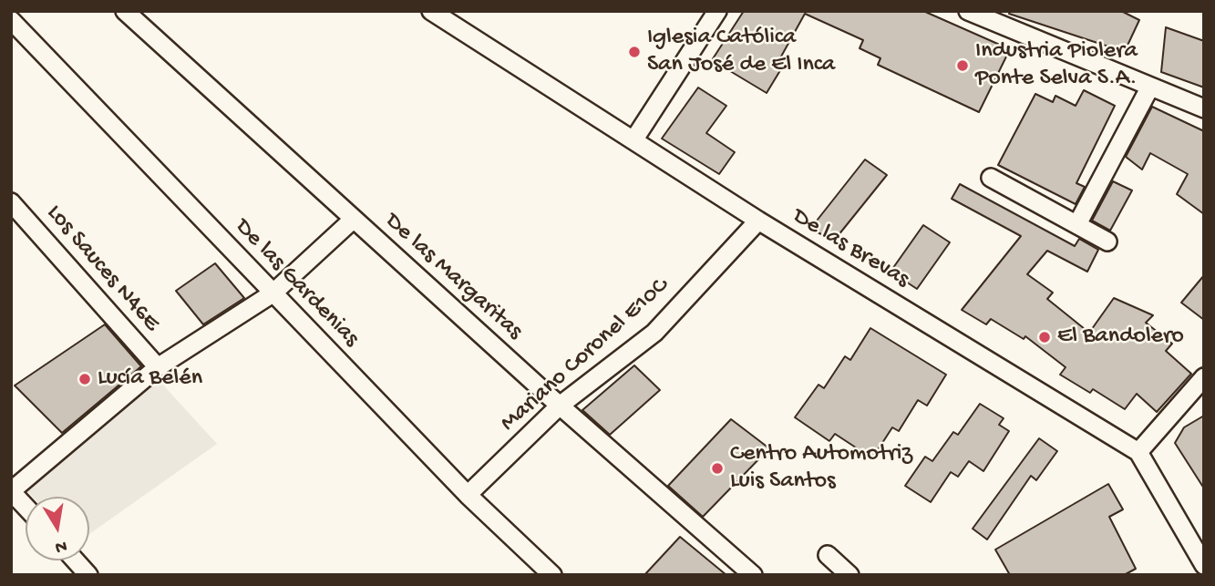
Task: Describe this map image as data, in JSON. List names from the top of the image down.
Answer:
{
  "streets": {
    "street": [
      "De las Brevas",
      "Los Sauces N46E",
      "De las Margaritas",
      "De las Gardenias",
      "Mariano Coronel E10C"
    ]
  },
  "crossings": [
    ["De las Brevas", "Mariano Coronel E10C"],
    ["De las Margaritas", "Mariano Coronel E10C"],
    ["De las Gardenias", "Mariano Coronel E10C"]
  ],
  "places": [
    "Iglesia Católica San José de El Inca",
    "Industria Piolera Ponte Selva S.A.",
    "El Bandolero",
    "Lucía Belén",
    "Centro Automotriz Luis Santos"
  ],
  "north": "bottom"
}
